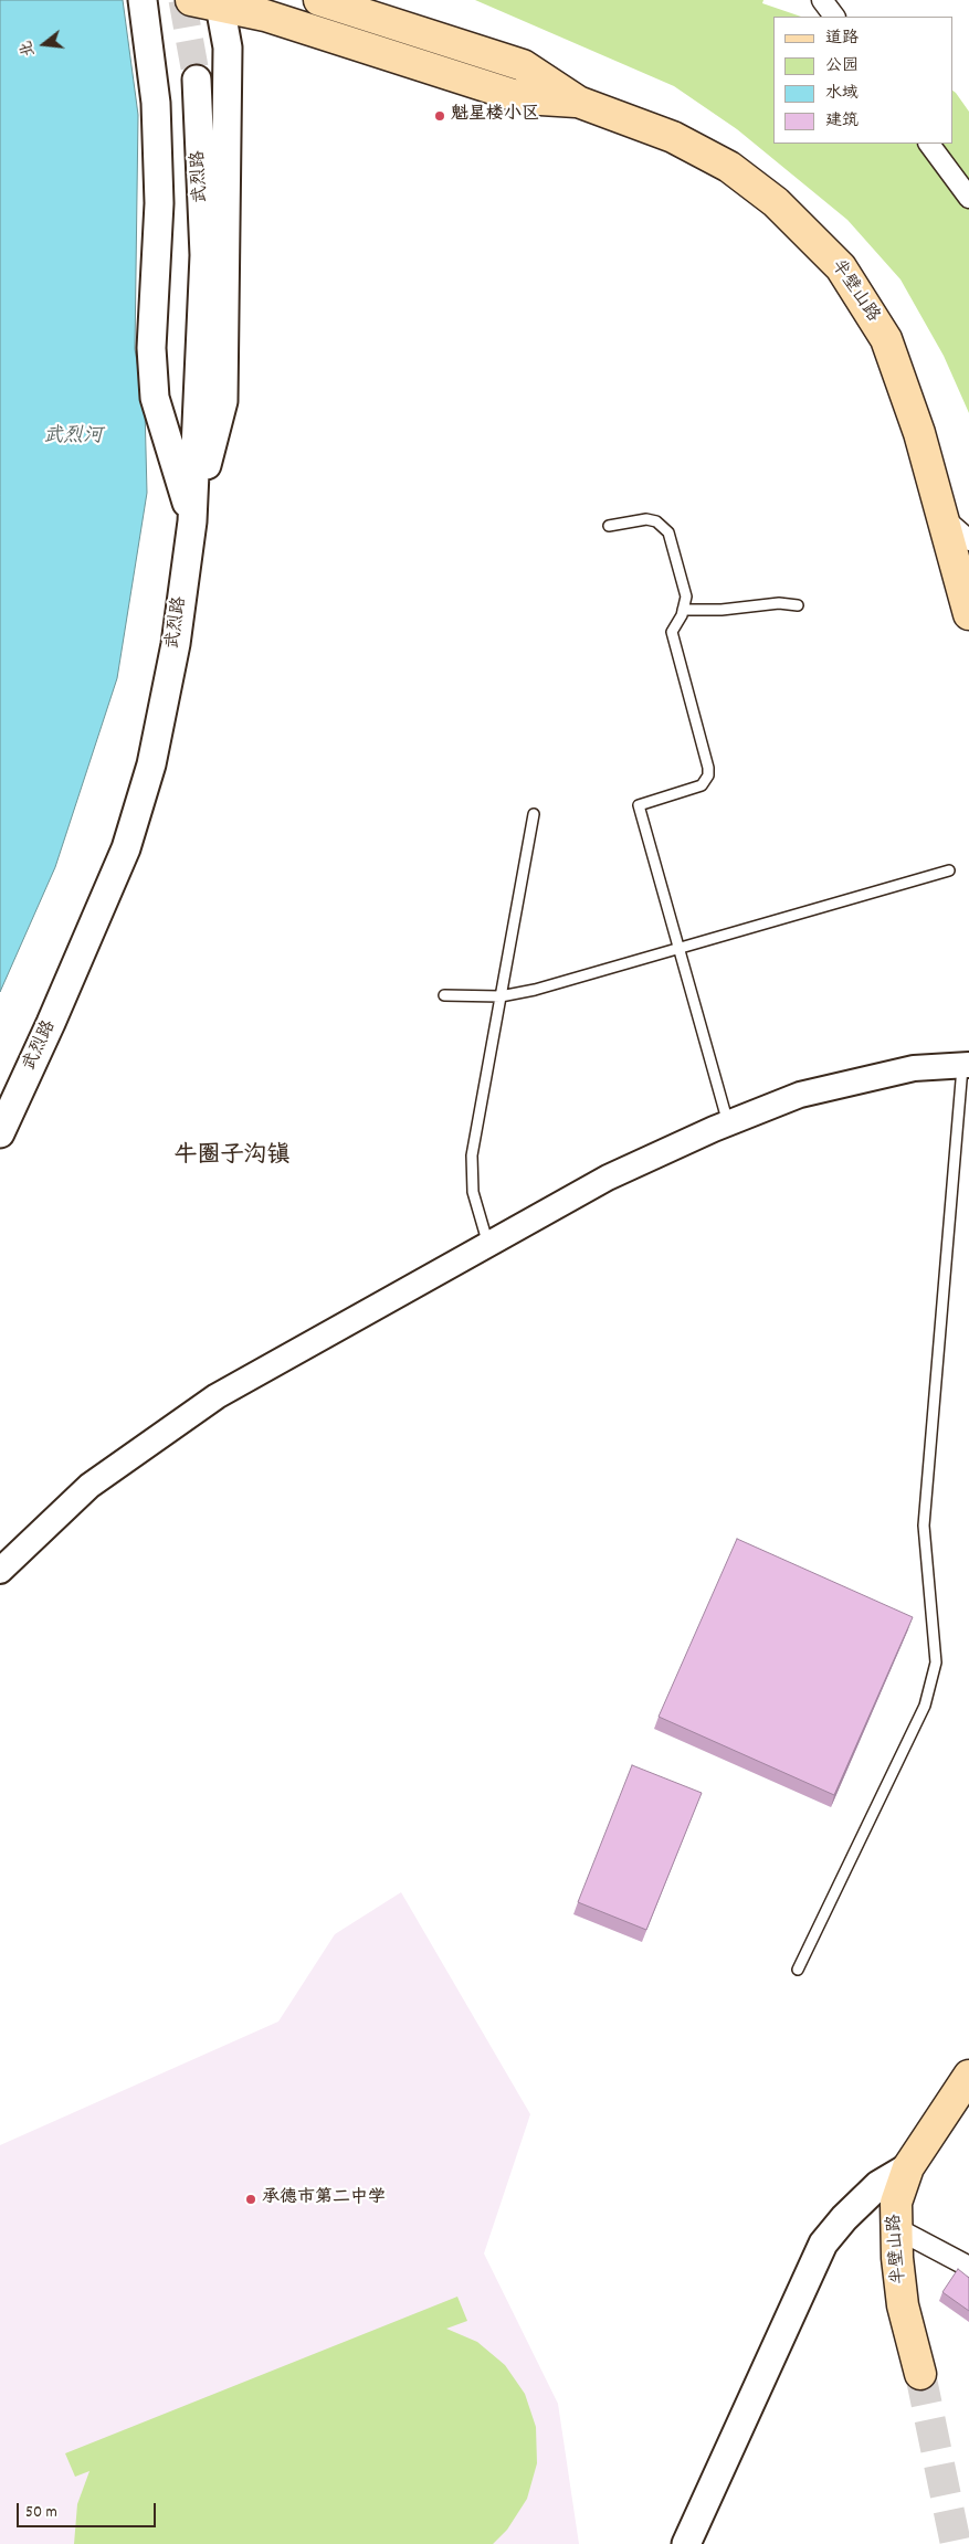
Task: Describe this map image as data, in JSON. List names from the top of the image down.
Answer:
{
  "streets": {
    "main road": ["武烈路", "半壁山路"]
  },
  "districts": ["牛圈子沟镇"],
  "water": ["武烈河"],
  "places": ["魁星楼小区", "承德市第二中学"],
  "legend": [
    "道路",
    "公园",
    "水域",
    "建筑"
  ],
  "scale_bar": "50 m",
  "north": "left"
}
